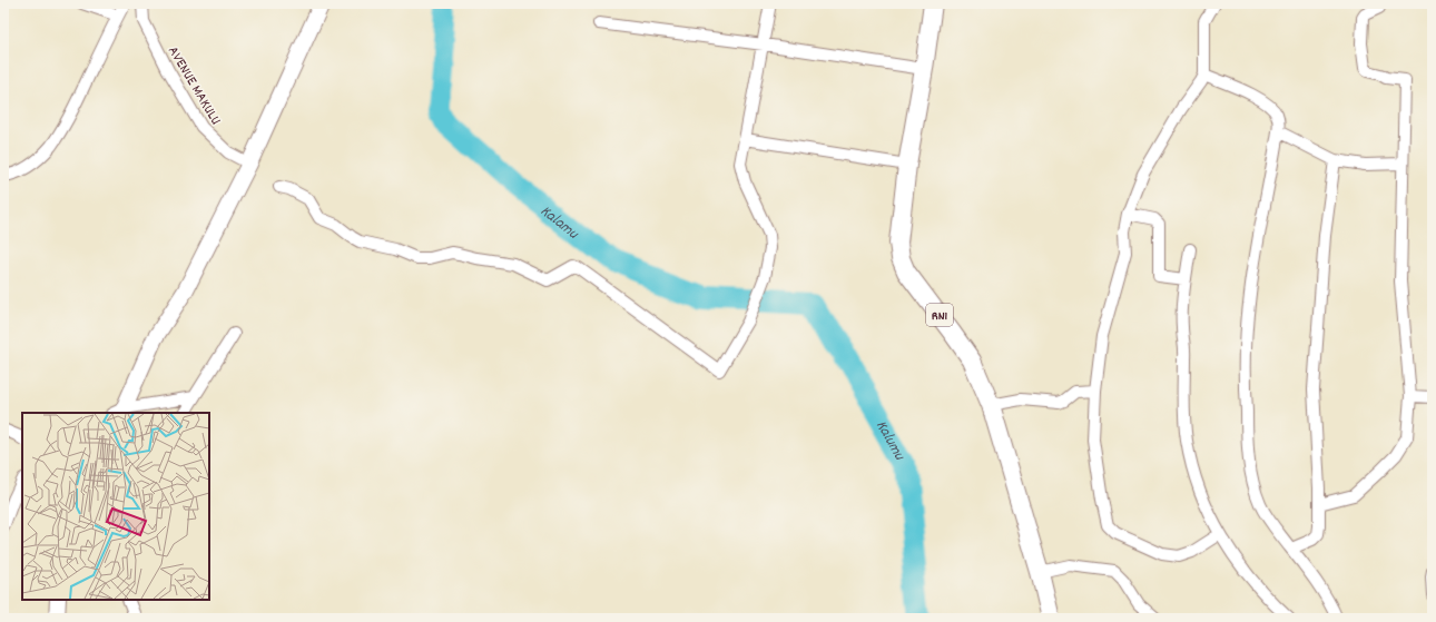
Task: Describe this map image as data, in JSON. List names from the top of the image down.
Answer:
{
  "streets": {
    "highway": ["RN1"],
    "street": ["AVENUE MAKULU"]
  },
  "water": ["Kalamu", "Kalumu"]
}
